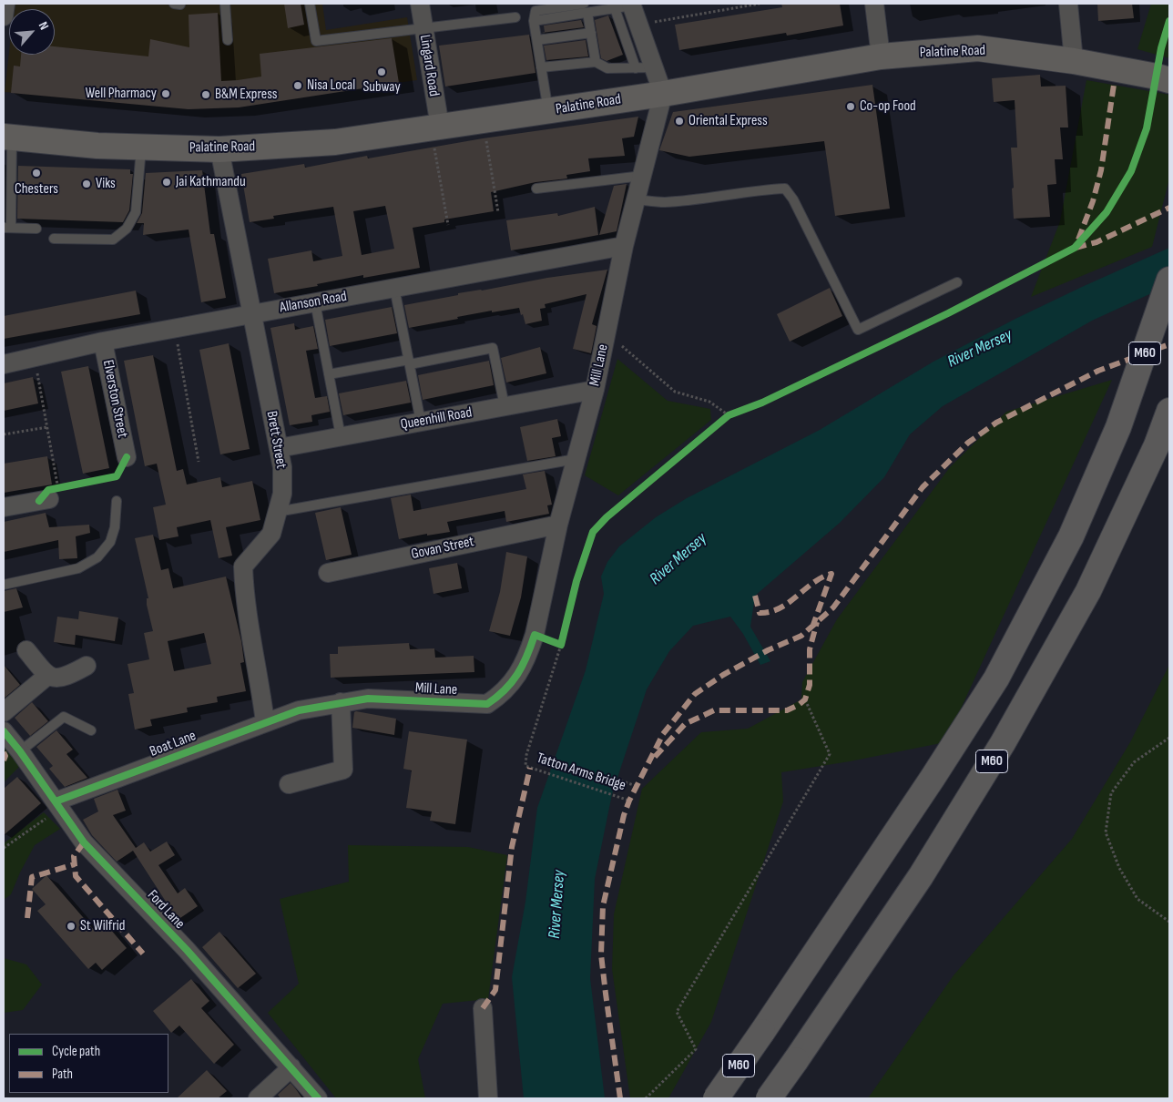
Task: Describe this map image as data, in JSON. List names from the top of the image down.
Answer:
{
  "streets": {
    "highway": ["M60"],
    "main road": ["Palatine Road"],
    "street": [
      "Lingard Road",
      "Allanson Road",
      "Mill Lane",
      "Elverston Street",
      "Queenhill Road",
      "Brett Street",
      "Govan Street",
      "Boat Lane",
      "Ford Lane"
    ],
    "path": ["Tatton Arms Bridge"]
  },
  "crossings": [
    ["Palatine Road", "Lingard Road"],
    ["Palatine Road", "Mill Lane"],
    ["Palatine Road", "Brett Street"],
    ["Allanson Road", "Mill Lane"],
    ["Allanson Road", "Elverston Street"],
    ["Allanson Road", "Brett Street"],
    ["Mill Lane", "Queenhill Road"],
    ["Mill Lane", "Govan Street"],
    ["Mill Lane", "Boat Lane"],
    ["Queenhill Road", "Brett Street"],
    ["Brett Street", "Boat Lane"],
    ["Boat Lane", "Ford Lane"]
  ],
  "water": ["River Mersey"],
  "places": [
    "Subway",
    "Nisa Local",
    "Well Pharmacy",
    "B&M Express",
    "Co-op Food",
    "Oriental Express",
    "Chesters",
    "Jai Kathmandu",
    "Viks",
    "St Wilfrid"
  ],
  "legend": ["Cycle path", "Path"],
  "north": "top right"
}
